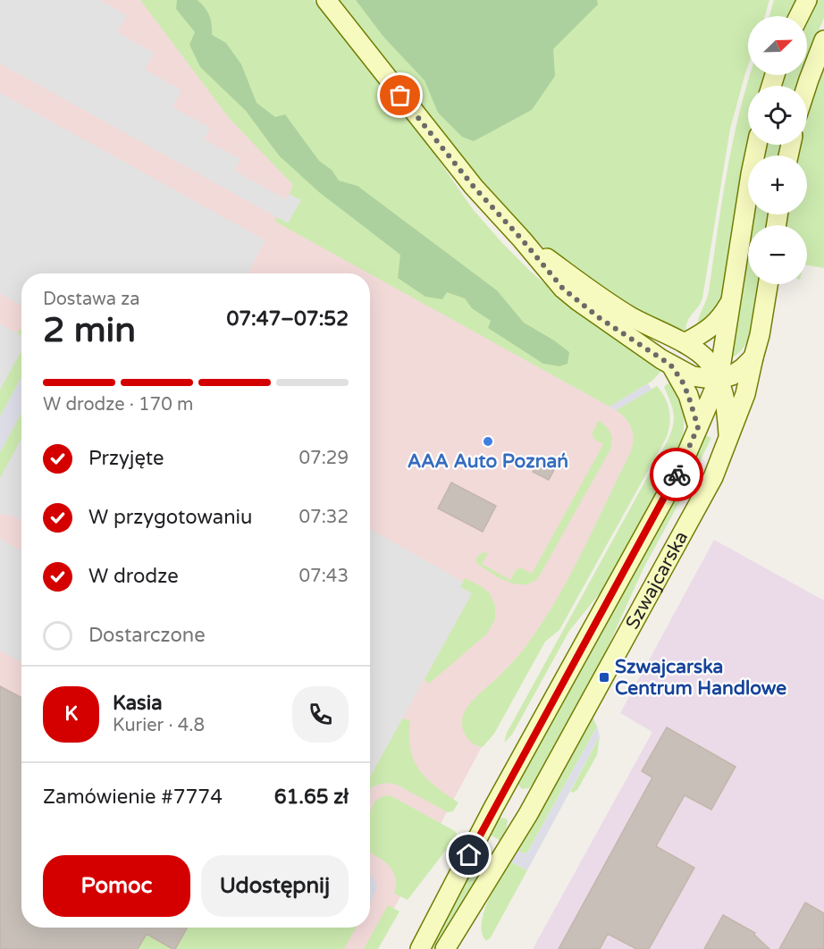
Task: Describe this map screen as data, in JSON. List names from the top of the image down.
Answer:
{
  "streets": {
    "street": ["Szwajcarska"]
  },
  "places": {
    "other": ["AAA Auto Poznań"],
    "transit": ["Szwajcarska Centrum Handlowe"]
  },
  "north": "top right",
  "page": {
    "map_buttons": ["+", "−"],
    "heading": ["2 min", "Dostawa za", "07:47–07:52"],
    "panel": [
      "Kasia",
      "Kurier · 4.8",
      "Zamówienie #7774",
      "61.65 zł"
    ],
    "bar": "W drodze · 170 m",
    "list": [
      ["Przyjęte", "07:29"],
      ["W przygotowaniu", "07:32"],
      ["W drodze", "07:43"],
      "Dostarczone"
    ],
    "round": "K",
    "buttons": ["Pomoc", "Udostępnij"]
  }
}
